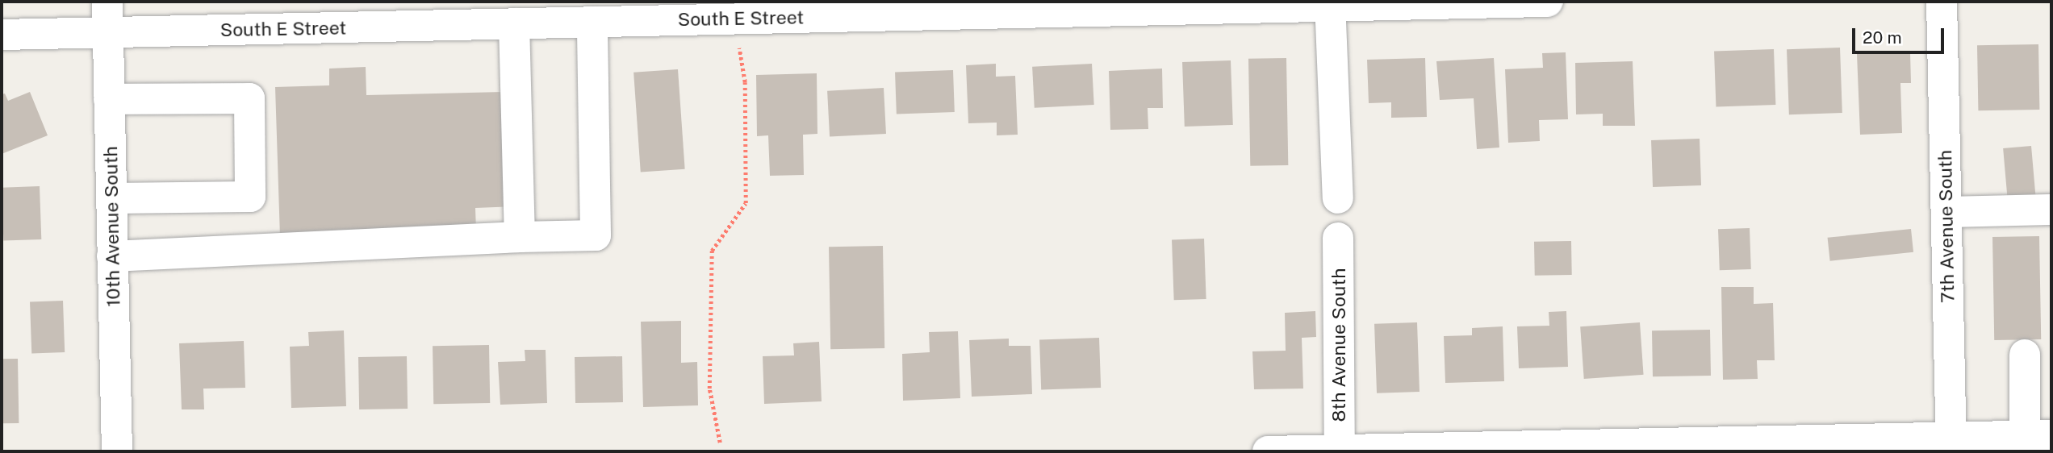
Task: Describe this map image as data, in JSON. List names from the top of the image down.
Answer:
{
  "streets": {
    "street": [
      "South E Street",
      "10th Avenue South",
      "7th Avenue South",
      "8th Avenue South"
    ]
  },
  "crossings": [
    ["South E Street", "10th Avenue South"]
  ],
  "scale_bar": "20 m"
}
